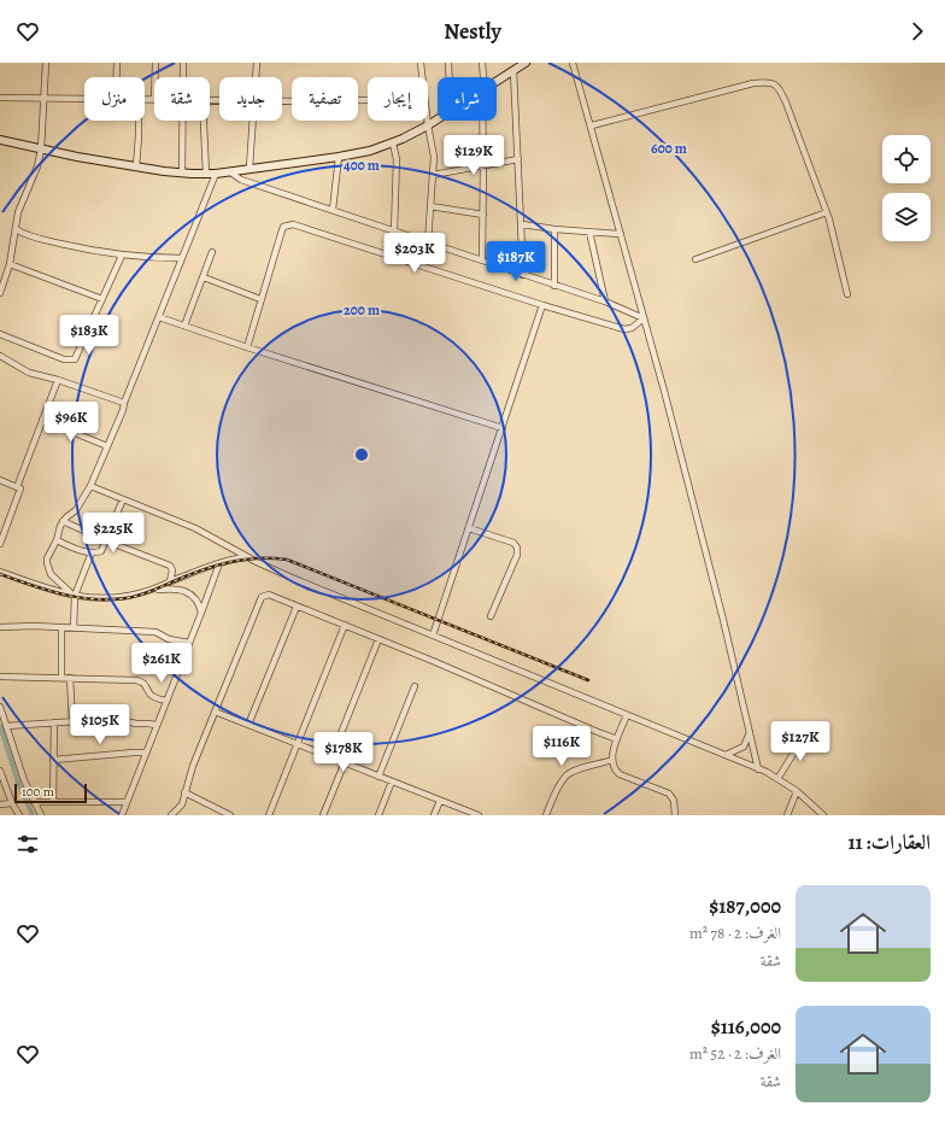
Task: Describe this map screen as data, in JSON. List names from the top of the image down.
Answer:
{
  "scale_bar": "100 m",
  "page": {
    "header": "Nestly",
    "chip": [
      "شراء",
      "إيجار",
      "تصفية",
      "جديد",
      "شقة",
      "منزل"
    ],
    "price": [
      "$129K",
      "$203K",
      "$187K",
      "$183K",
      "$96K",
      "$225K",
      "$261K",
      "$105K",
      "$127K",
      "$116K",
      "$178K"
    ],
    "scale": "100 m",
    "heading": "العقارات: 11",
    "list": [
      {
        "name": "$187,000",
        "note": "الغرف: 2 · 78 m² · شقة"
      },
      {
        "name": "$116,000",
        "note": "الغرف: 2 · 52 m² · شقة"
      }
    ]
  },
  "rings": ["600 m", "400 m", "200 m"]
}
